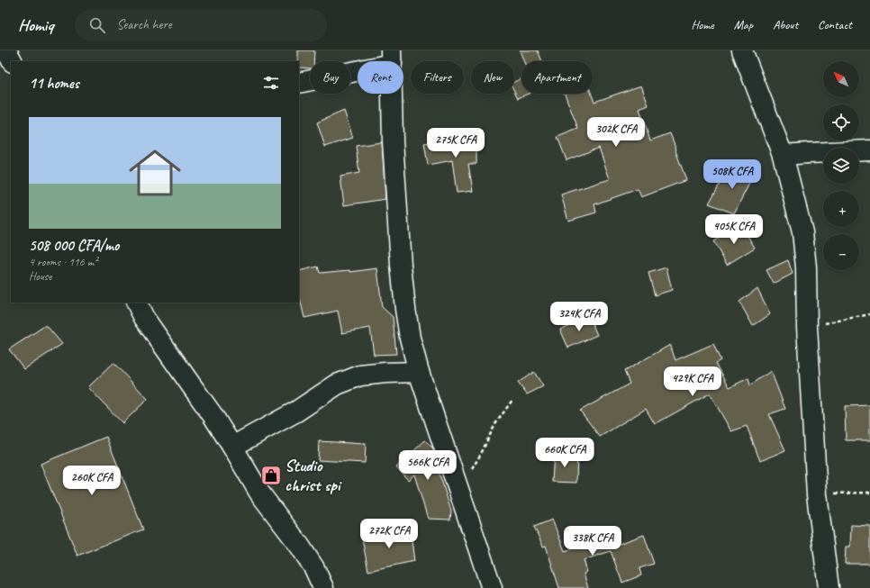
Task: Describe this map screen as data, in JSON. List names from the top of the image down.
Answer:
{
  "places": {
    "shop": ["Studio christ spi"]
  },
  "north": "top left",
  "page": {
    "header": "Homiq",
    "search": "Search here",
    "nav": [
      "Home",
      "Map",
      "About",
      "Contact"
    ],
    "map_buttons": ["+", "−"],
    "chip": [
      "Buy",
      "Rent",
      "Filters",
      "New",
      "Apartment"
    ],
    "heading": "11 homes",
    "list": [
      {
        "name": "508 000 CFA/mo",
        "note": "4 rooms · 116 m² · House"
      }
    ],
    "price": [
      "302K CFA",
      "275K CFA",
      "508K CFA",
      "405K CFA",
      "324K CFA",
      "429K CFA",
      "660K CFA",
      "566K CFA",
      "260K CFA",
      "272K CFA",
      "338K CFA"
    ]
  }
}
